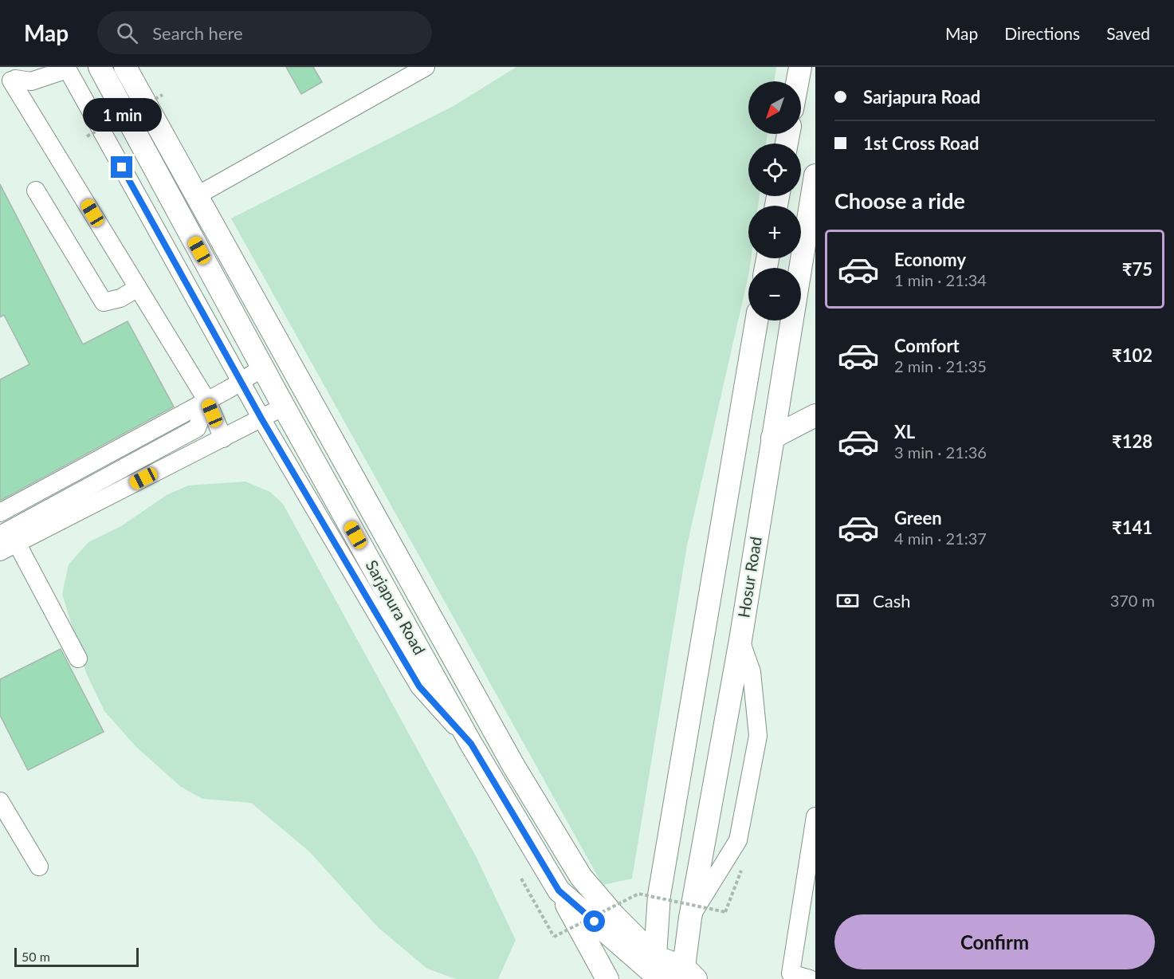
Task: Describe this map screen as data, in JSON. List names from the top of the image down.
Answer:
{
  "streets": {
    "main road": ["Hosur Road", "Sarjapura Road"]
  },
  "crossings": [
    ["Hosur Road", "Sarjapura Road"]
  ],
  "scale_bar": "50 m",
  "north": "bottom left",
  "page": {
    "header": "Map",
    "search": "Search here",
    "nav": ["Map", "Directions", "Saved"],
    "banner": ["Sarjapura Road", "1st Cross Road"],
    "map_buttons": ["+", "−"],
    "bubble": "1 min",
    "heading": "Choose a ride",
    "list": [
      {
        "name": "Economy",
        "note": "1 min · 21:34",
        "value": "₹75"
      },
      {
        "name": "Comfort",
        "note": "2 min · 21:35",
        "value": "₹102"
      },
      {
        "name": "XL",
        "note": "3 min · 21:36",
        "value": "₹128"
      },
      {
        "name": "Green",
        "note": "4 min · 21:37",
        "value": "₹141"
      }
    ],
    "pay": ["Cash", "370 m"],
    "buttons": "Confirm",
    "scale": "50 m"
  }
}
